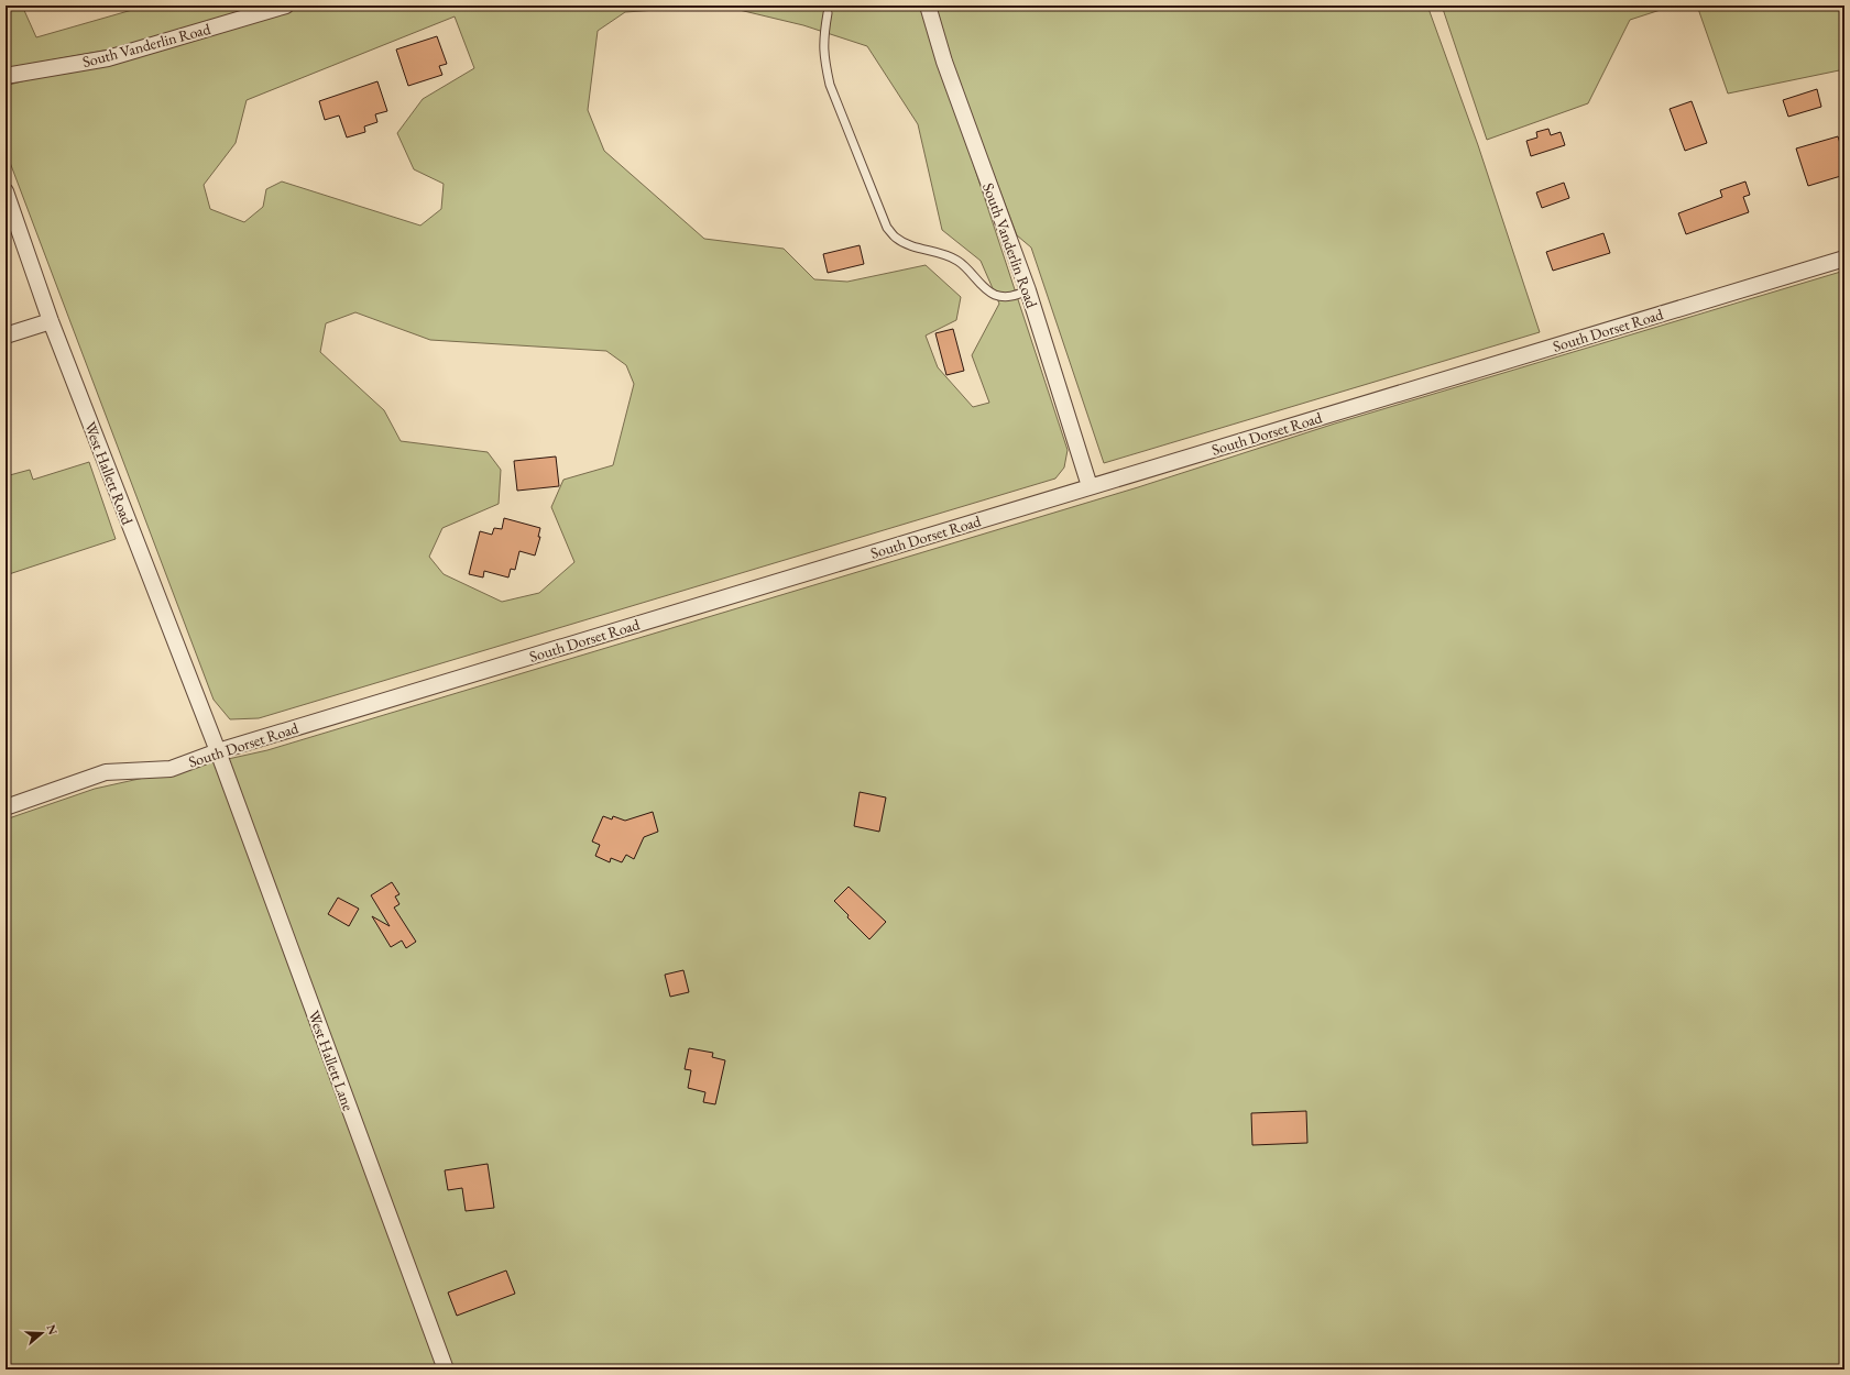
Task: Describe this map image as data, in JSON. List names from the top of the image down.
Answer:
{
  "streets": {
    "street": [
      "South Vanderlin Road",
      "South Dorset Road",
      "West Hallett Road",
      "West Hallett Lane"
    ]
  },
  "crossings": [
    ["South Vanderlin Road", "South Dorset Road"],
    ["South Dorset Road", "West Hallett Road"],
    ["South Dorset Road", "West Hallett Lane"],
    ["West Hallett Road", "West Hallett Lane"]
  ],
  "north": "right"
}
